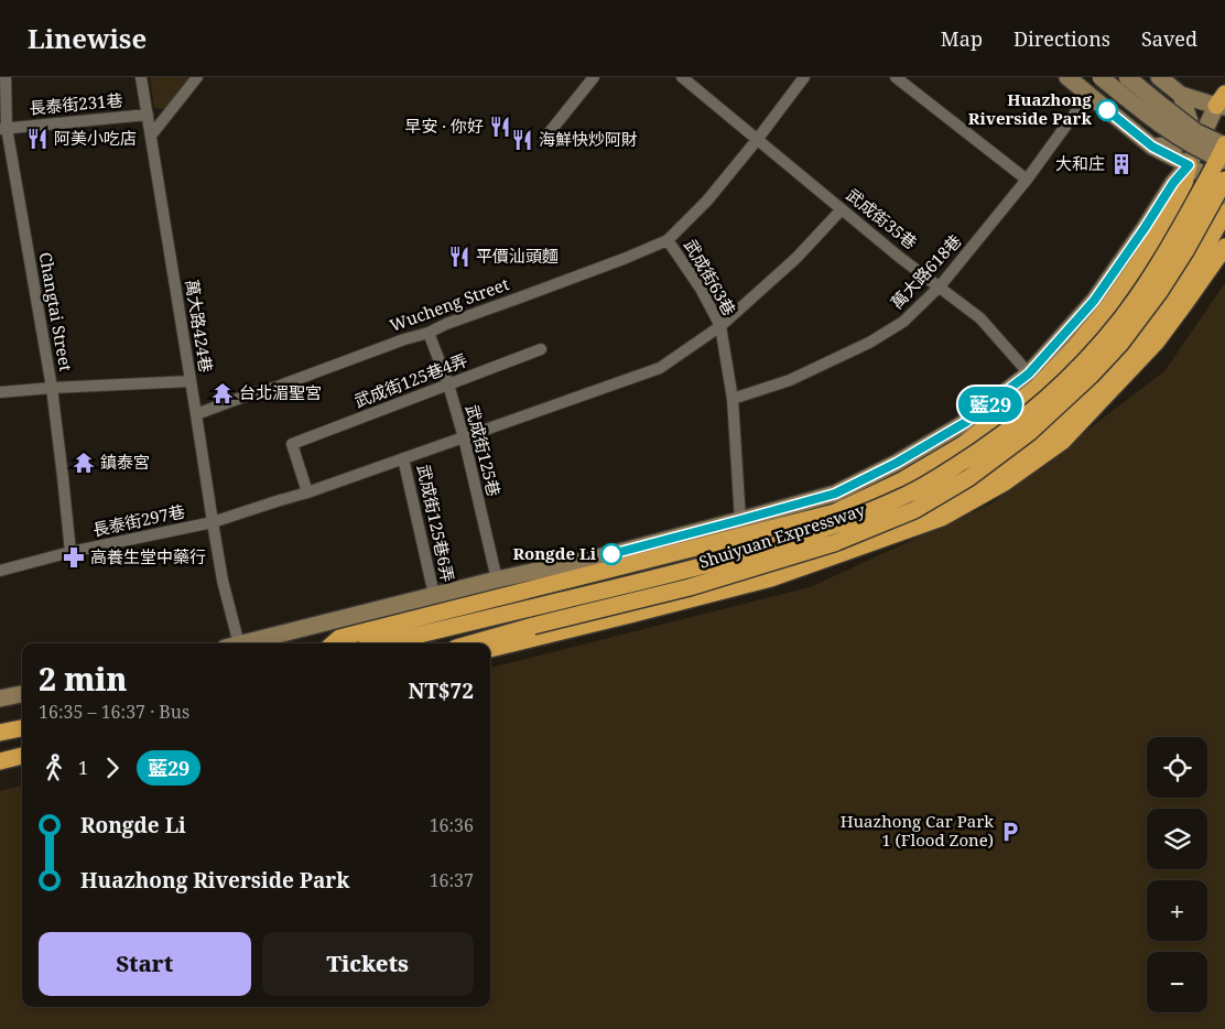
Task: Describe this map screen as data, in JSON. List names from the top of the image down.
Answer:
{
  "streets": {
    "highway": ["Shuiyuan Expressway"],
    "street": [
      "長泰街231巷",
      "武成街35巷",
      "萬大路618巷",
      "武成街63巷",
      "Wucheng Street",
      "Changtai Street",
      "萬大路424巷",
      "武成街125巷4弄",
      "武成街125巷",
      "長泰街297巷",
      "武成街125巷6弄"
    ]
  },
  "crossings": [
    ["長泰街231巷", "Changtai Street"],
    ["長泰街231巷", "萬大路424巷"],
    ["武成街35巷", "萬大路618巷"],
    ["武成街35巷", "Wucheng Street"],
    ["武成街35巷", "武成街125巷6弄"],
    ["萬大路618巷", "武成街63巷"],
    ["武成街63巷", "Wucheng Street"],
    ["武成街63巷", "武成街125巷6弄"],
    ["Wucheng Street", "萬大路424巷"],
    ["Wucheng Street", "武成街125巷"],
    ["Changtai Street", "長泰街297巷"],
    ["萬大路424巷", "長泰街297巷"],
    ["萬大路424巷", "武成街125巷6弄"],
    ["武成街125巷4弄", "武成街125巷"],
    ["武成街125巷4弄", "武成街125巷6弄"],
    ["武成街125巷", "武成街125巷6弄"],
    ["長泰街297巷", "武成街125巷6弄"]
  ],
  "places": {
    "other": ["Huazhong Riverside Park", "Rongde Li"],
    "restaurant": [
      "早安 · 你好",
      "阿美小吃店",
      "海鮮快炒阿財",
      "平價汕頭麵"
    ],
    "building": ["大和庄"],
    "temple": ["台北湄聖宮", "鎮泰宮"],
    "pharmacy": ["高養生堂中藥行"],
    "parking": ["Huazhong Car Park 1 (Flood Zone)"]
  },
  "lines": ["bus line 藍29"],
  "page": {
    "header": "Linewise",
    "nav": ["Map", "Directions", "Saved"],
    "on_map": "藍29",
    "heading": ["2 min", "16:35 – 16:37 · Bus", "NT$72"],
    "map_buttons": ["+", "−"],
    "legs": ["1", "藍29"],
    "list": [
      {
        "name": "Rongde Li",
        "value": "16:36"
      },
      {
        "name": "Huazhong Riverside Park",
        "value": "16:37"
      }
    ],
    "buttons": ["Start", "Tickets"]
  }
}
